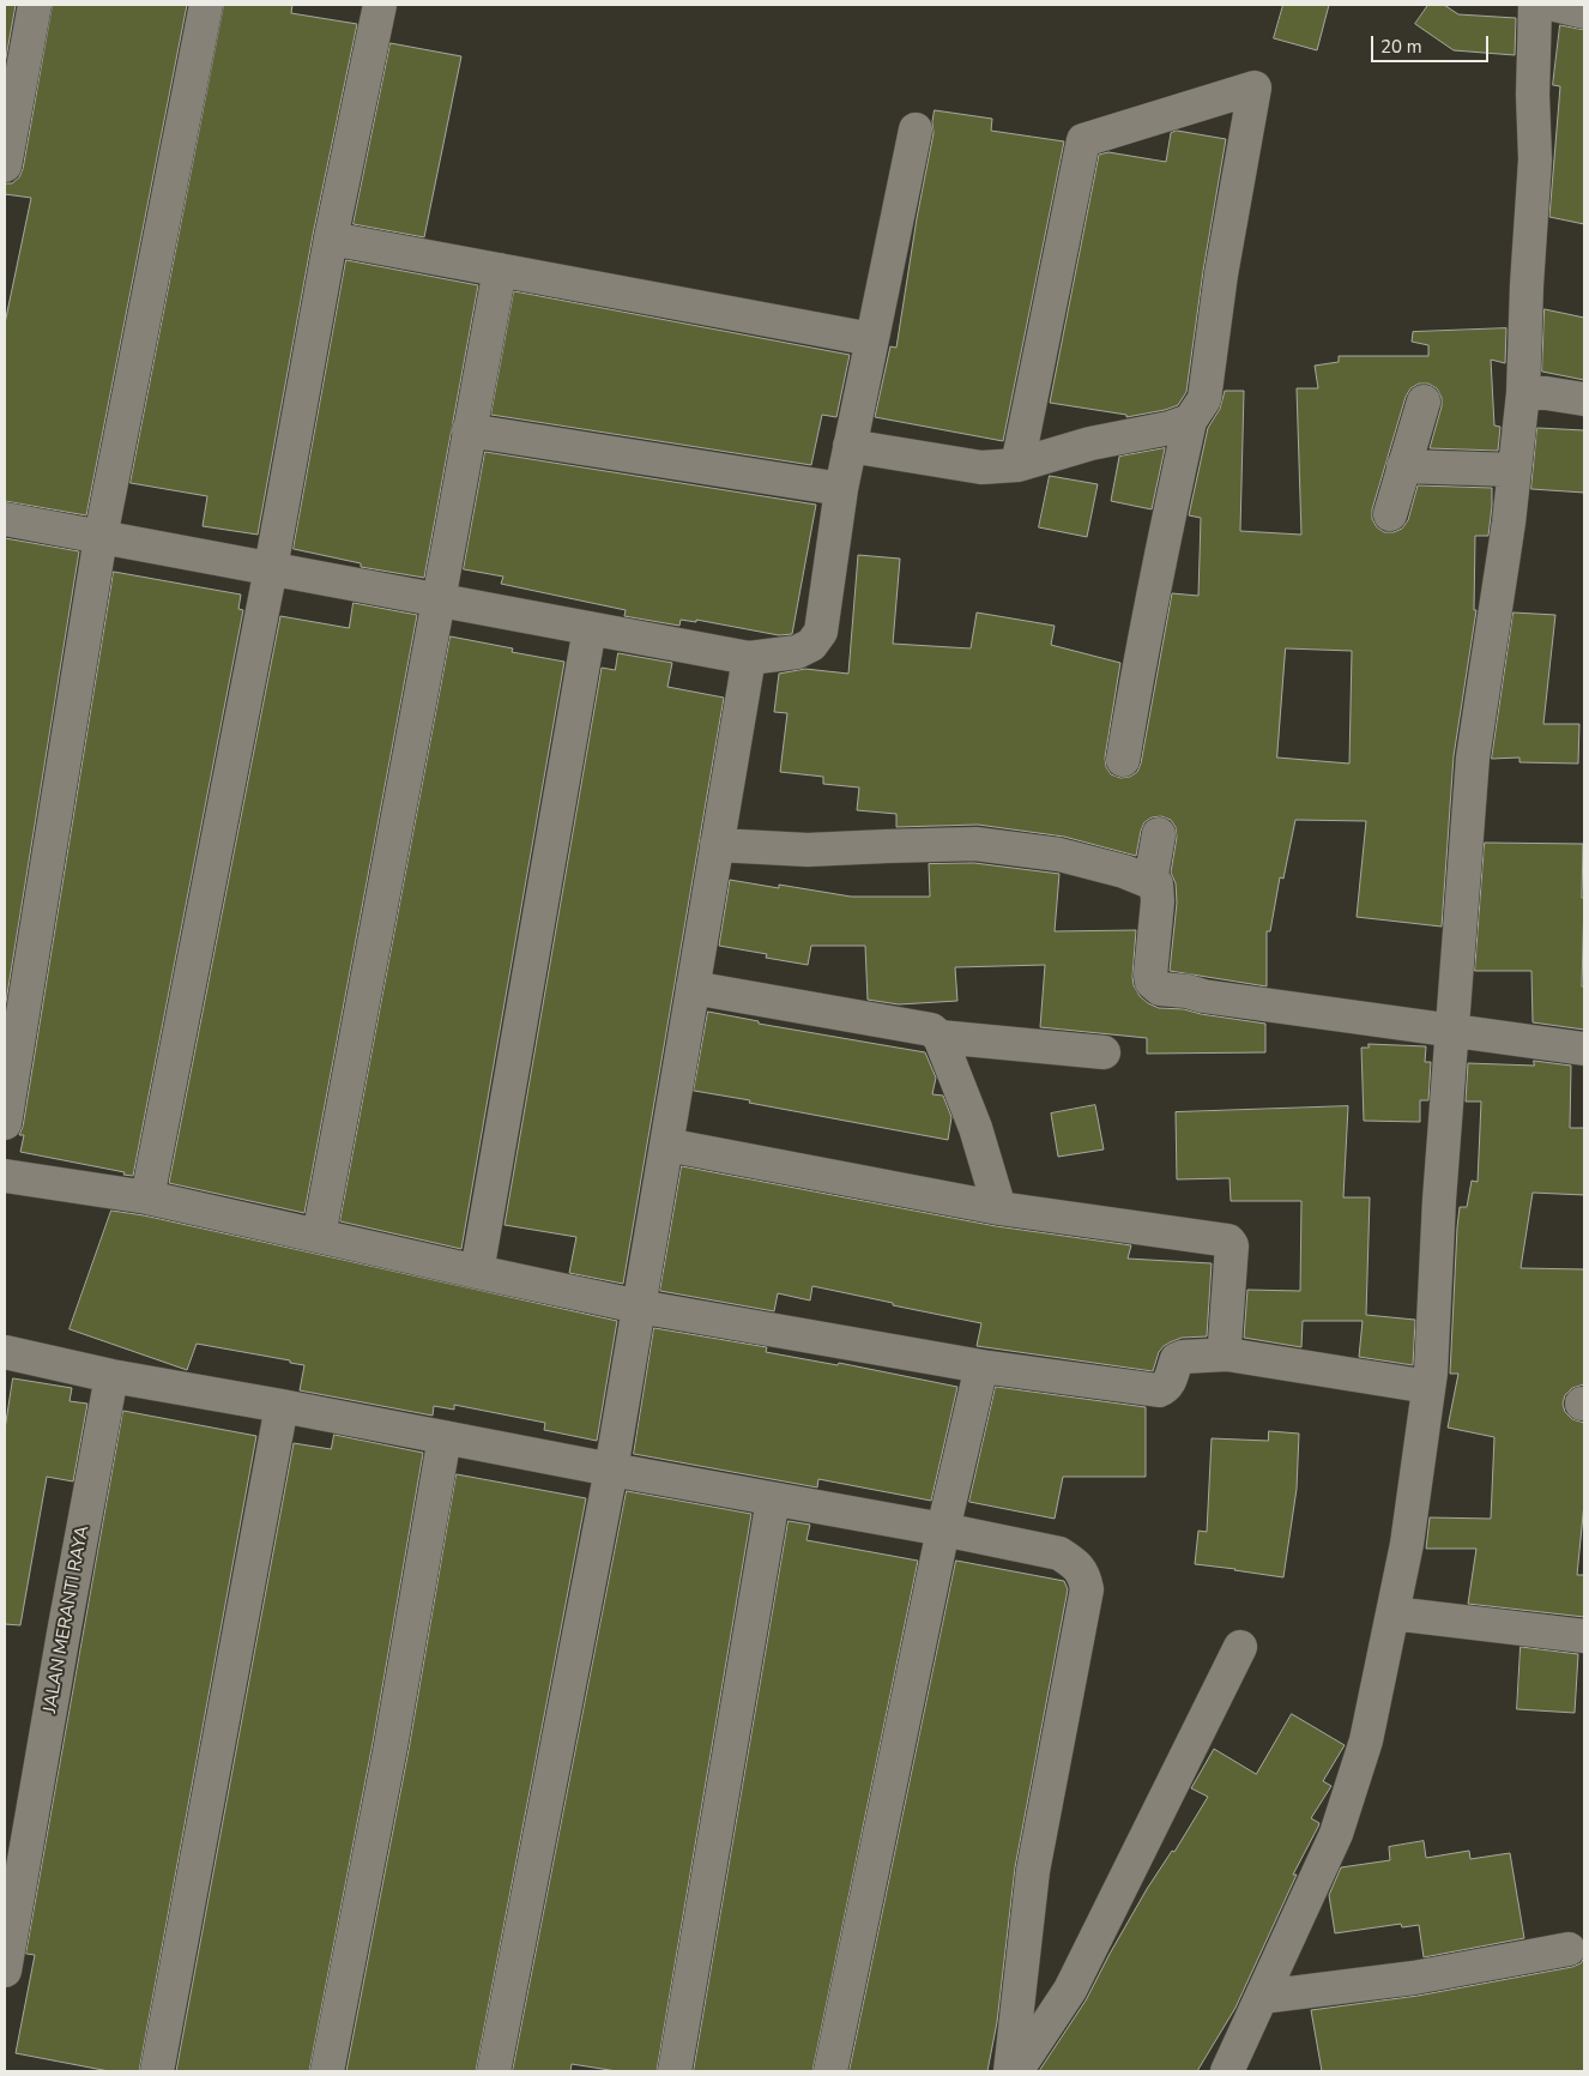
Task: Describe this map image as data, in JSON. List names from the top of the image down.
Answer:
{
  "streets": {
    "street": ["JALAN MERANTI RAYA"]
  },
  "scale_bar": "20 m"
}
